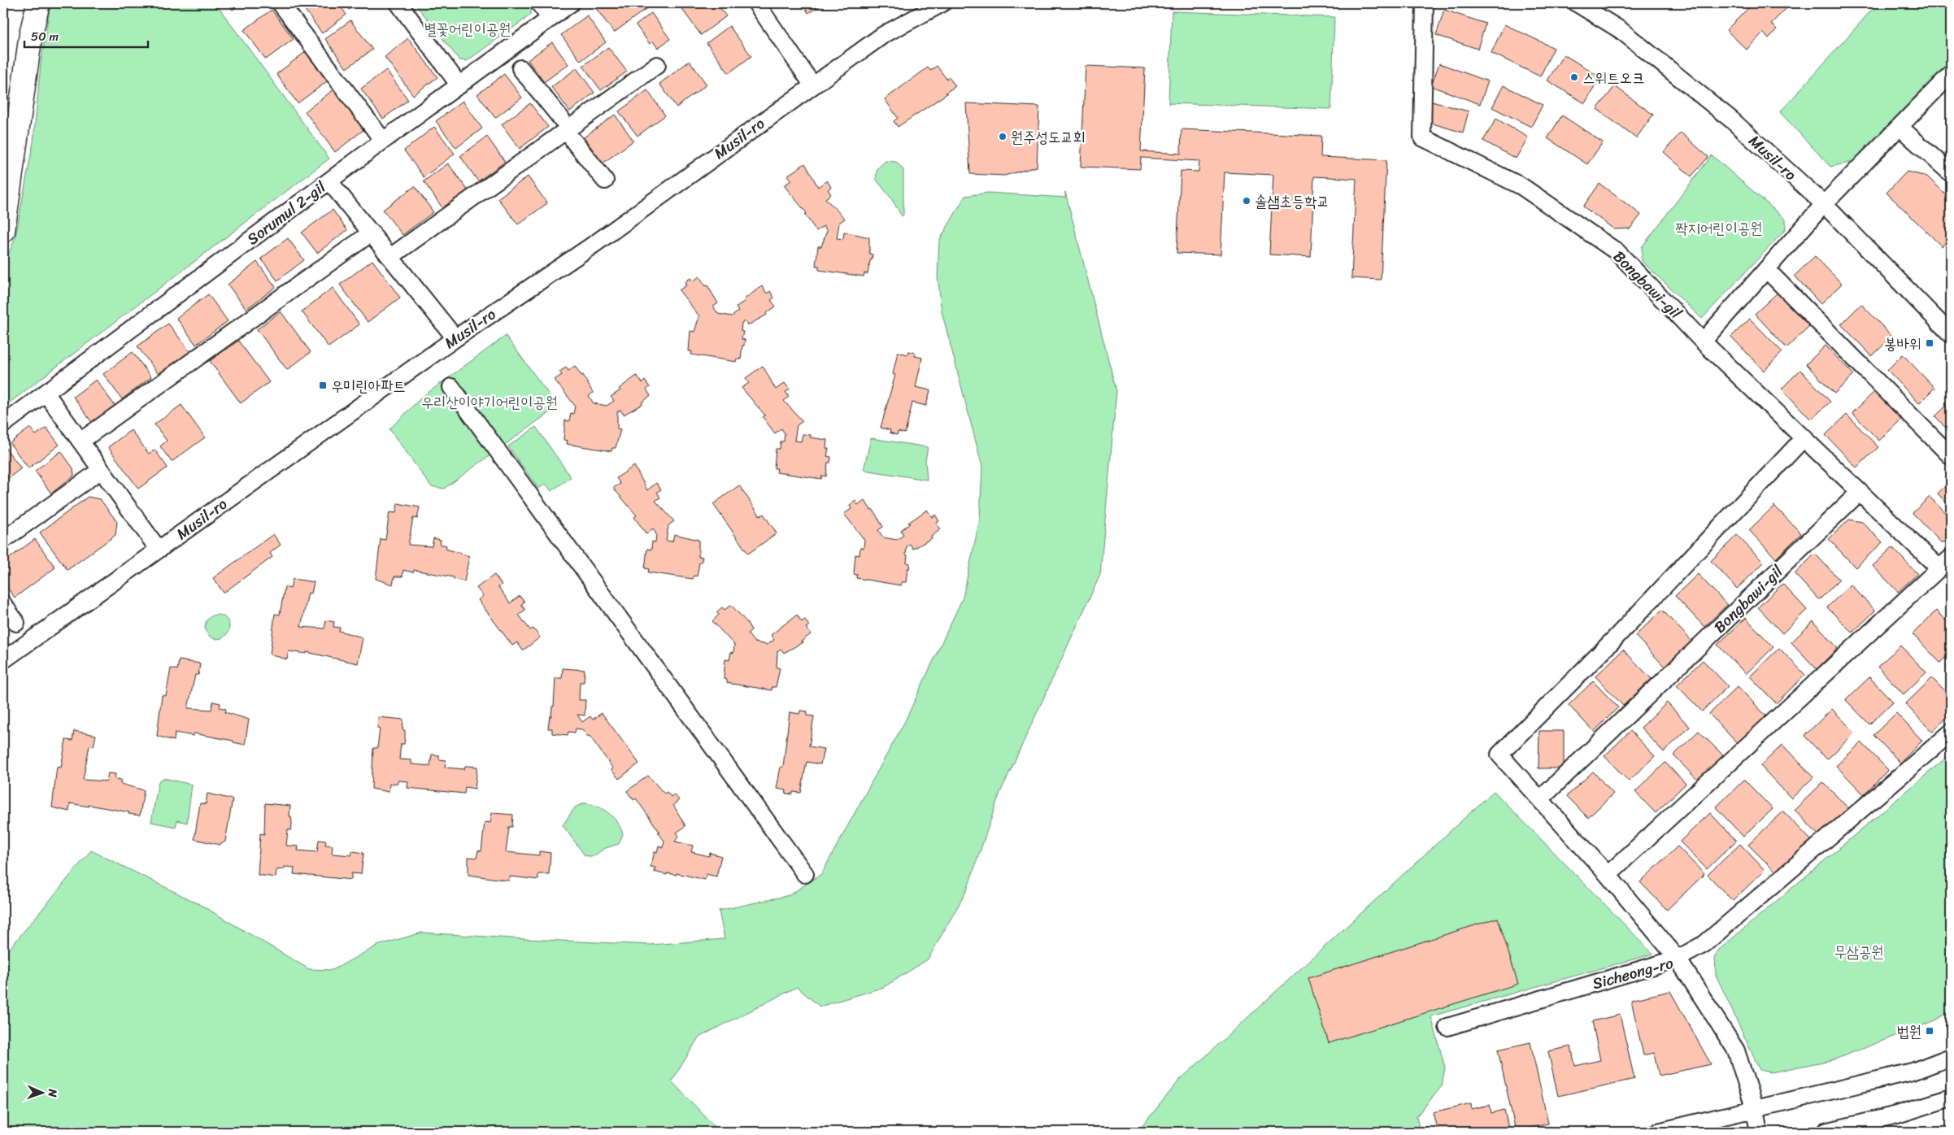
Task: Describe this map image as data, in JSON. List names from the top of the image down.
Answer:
{
  "streets": {
    "street": [
      "Musil-ro",
      "Sorumul 2-gil",
      "Bongbawi-gil",
      "Sicheong-ro"
    ]
  },
  "parks": [
    "별꽃어린이공원",
    "짝지어린이공원",
    "우리산이야기어린이공원",
    "무삼공원"
  ],
  "places": {
    "other": ["스위트오크", "원주성도교회", "솔샘초등학교"],
    "transit": ["봉바위", "우미린아파트", "법원"]
  },
  "scale_bar": "50 m",
  "north": "right"
}
